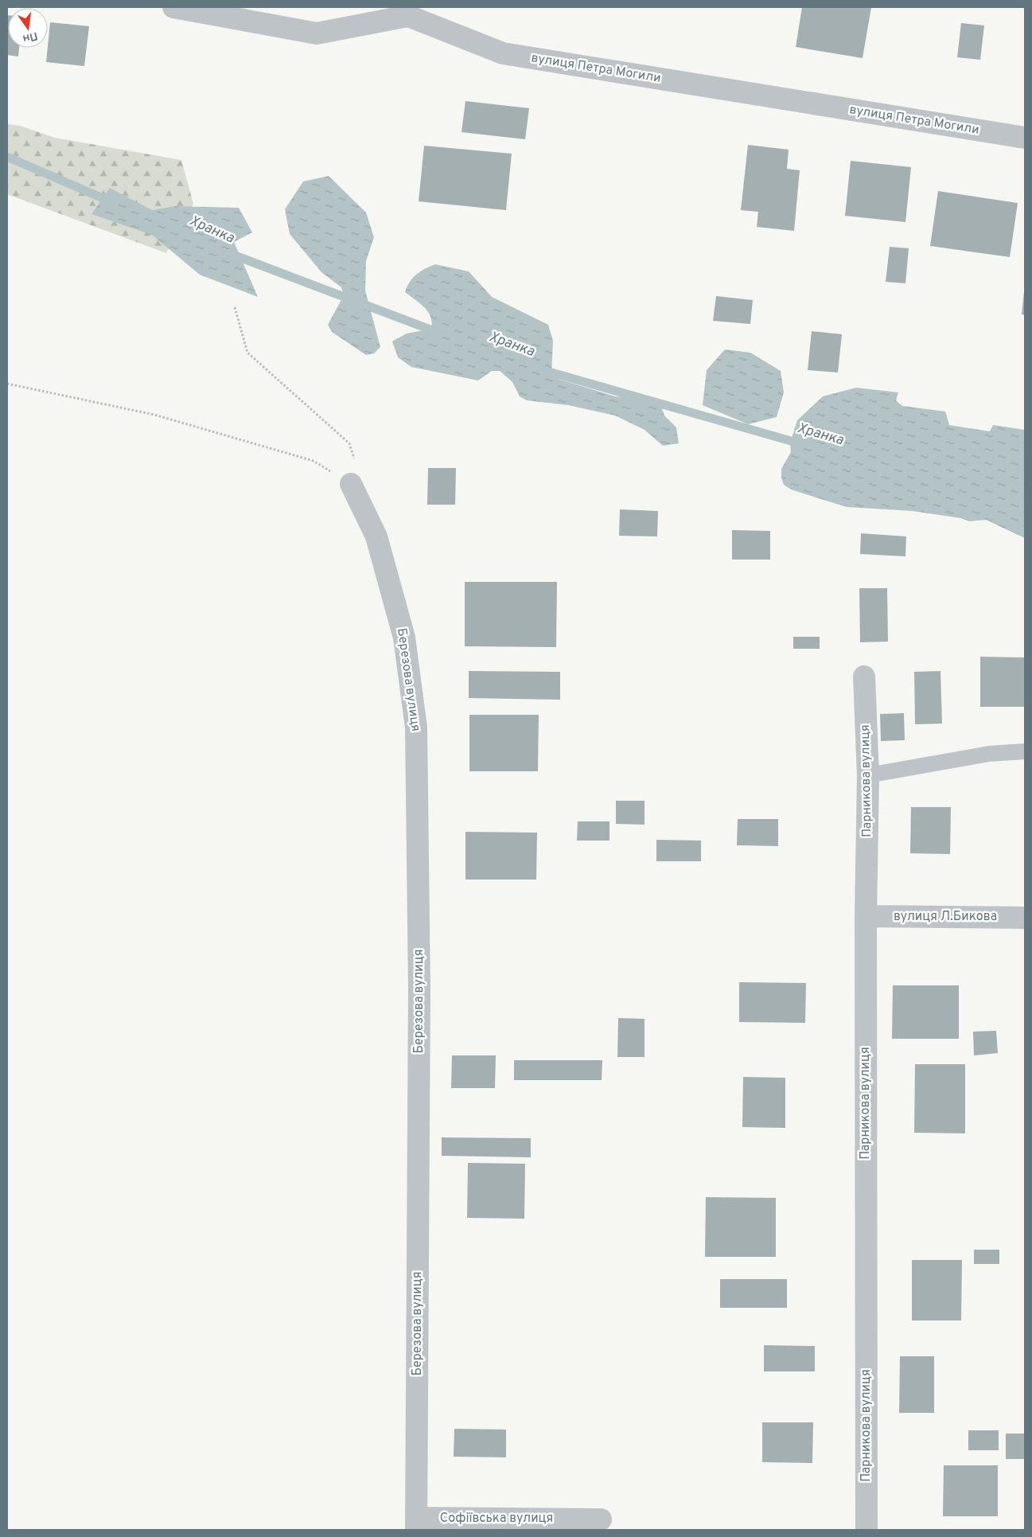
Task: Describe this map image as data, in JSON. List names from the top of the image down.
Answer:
{
  "streets": {
    "street": [
      "вулиця Петра Могили",
      "Березова вулиця",
      "Парникова вулиця",
      "вулиця Л.Бикова",
      "Софіївська вулиця"
    ]
  },
  "crossings": [
    ["Березова вулиця", "Софіївська вулиця"],
    ["Парникова вулиця", "вулиця Л.Бикова"]
  ],
  "water": ["Хранка"],
  "north": "bottom"
}
